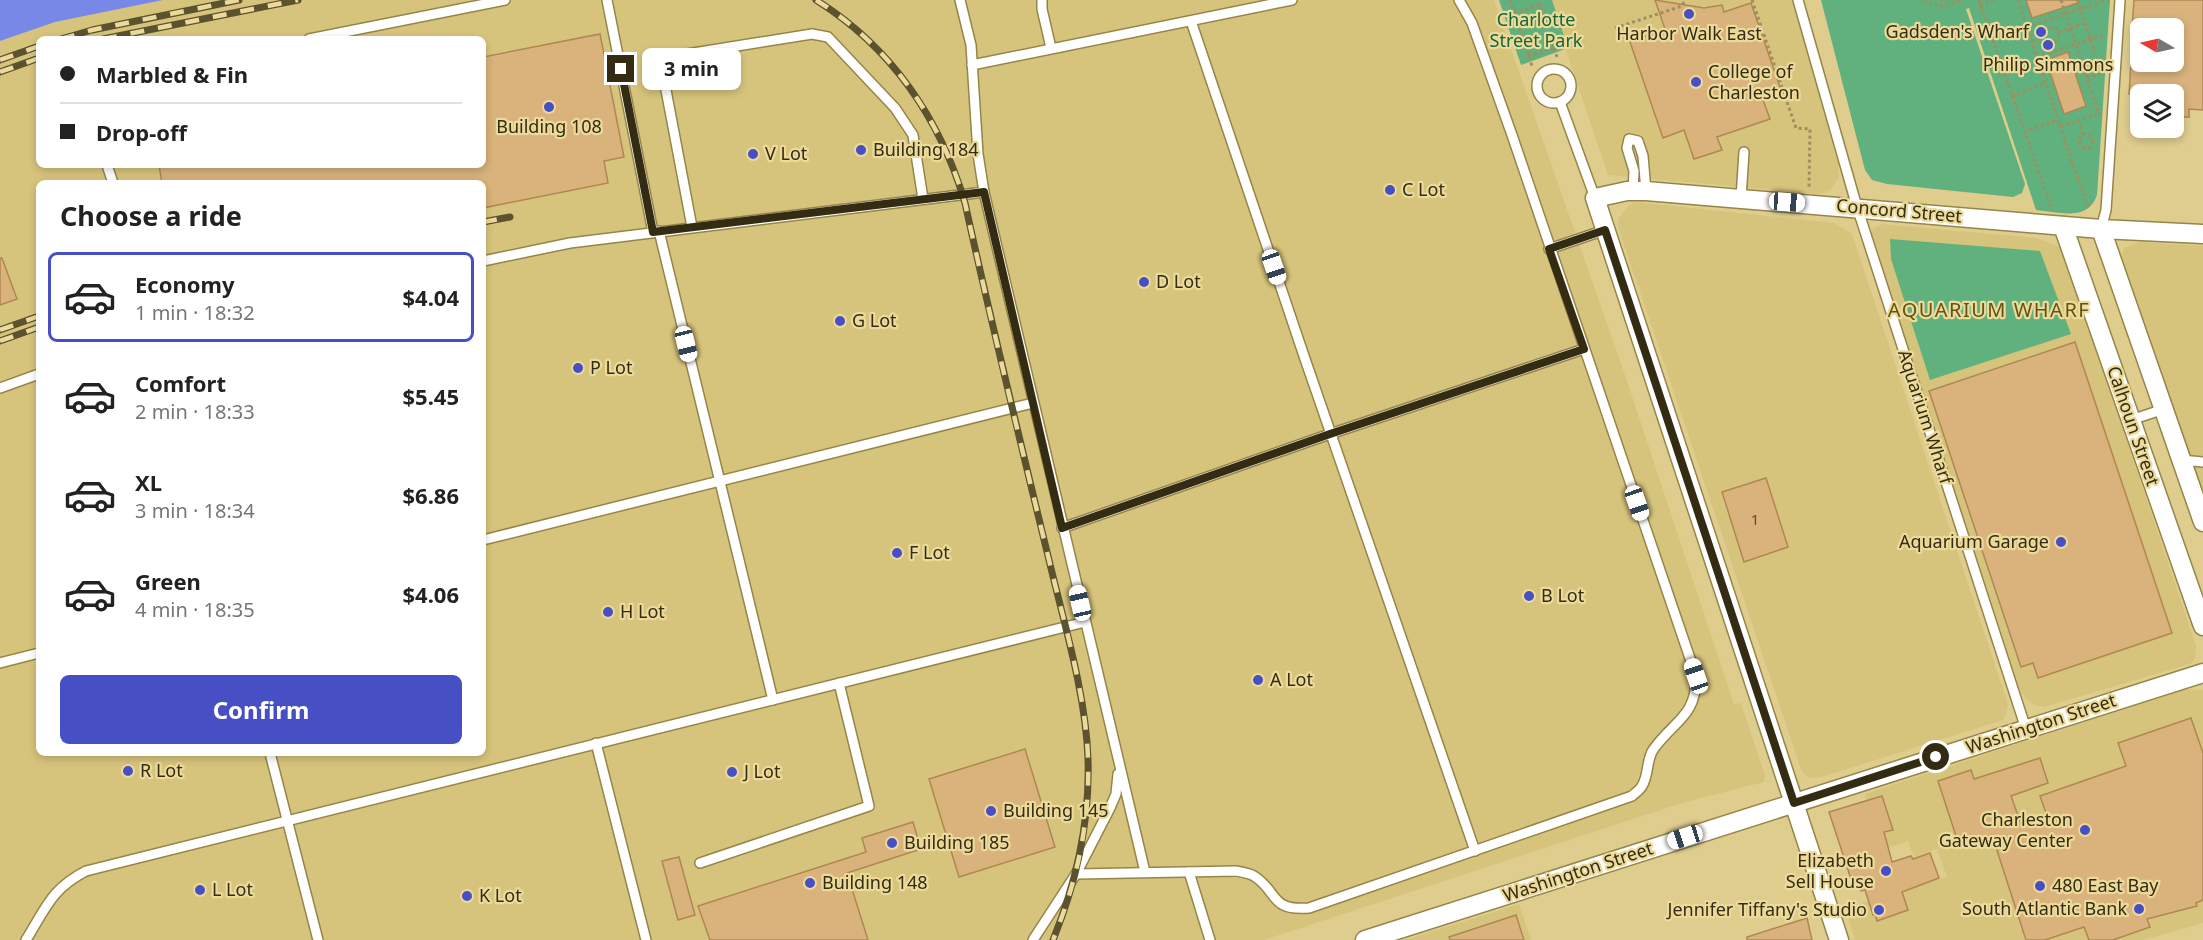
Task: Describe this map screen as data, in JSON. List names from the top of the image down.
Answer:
{
  "streets": {
    "street": ["Concord Street", "Calhoun Street", "Washington Street"],
    "lane": ["Aquarium Wharf"]
  },
  "crossings": [
    ["Concord Street", "Aquarium Wharf"],
    ["Concord Street", "Calhoun Street"],
    ["Aquarium Wharf", "Washington Street"]
  ],
  "districts": ["AQUARIUM WHARF"],
  "parks": ["Charlotte Street Park"],
  "places": [
    "Harbor Walk East",
    "Gadsden's Wharf",
    "Philip Simmons",
    "College of Charleston",
    "Building 108",
    "Building 184",
    "V Lot",
    "C Lot",
    "D Lot",
    "G Lot",
    "P Lot",
    "Aquarium Garage",
    "F Lot",
    "B Lot",
    "H Lot",
    "A Lot",
    "R Lot",
    "J Lot",
    "Building 145",
    "Charleston Gateway Center",
    "Building 185",
    "Elizabeth Sell House",
    "Building 148",
    "480 East Bay",
    "L Lot",
    "K Lot",
    "South Atlantic Bank",
    "Jennifer Tiffany's Studio"
  ],
  "house_numbers": ["1"],
  "north": "left",
  "page": {
    "banner": ["Marbled & Fin", "Drop-off"],
    "bubble": "3 min",
    "heading": "Choose a ride",
    "list": [
      {
        "name": "Economy",
        "note": "1 min · 18:32",
        "value": "$4.04"
      },
      {
        "name": "Comfort",
        "note": "2 min · 18:33",
        "value": "$5.45"
      },
      {
        "name": "XL",
        "note": "3 min · 18:34",
        "value": "$6.86"
      },
      {
        "name": "Green",
        "note": "4 min · 18:35",
        "value": "$4.06"
      }
    ],
    "buttons": "Confirm"
  }
}
